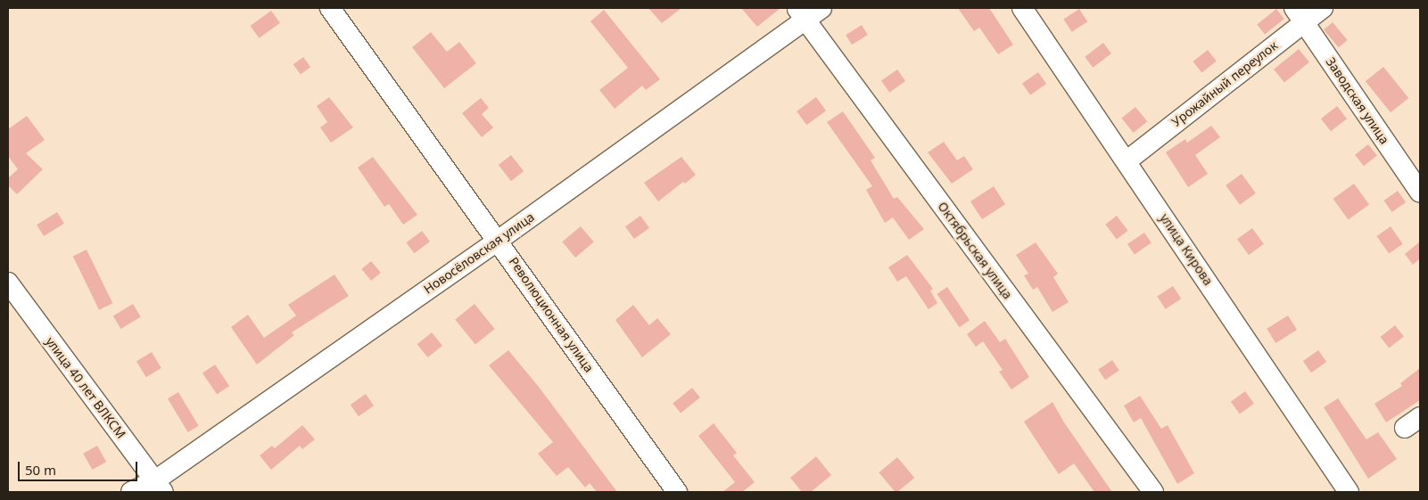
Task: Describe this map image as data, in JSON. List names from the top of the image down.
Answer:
{
  "streets": {
    "street": [
      "Урожайный переулок",
      "Заводская улица",
      "улица Кирова",
      "Октябрьская улица",
      "Новосёловская улица",
      "Революционная улица",
      "улица 40 лет ВЛКСМ"
    ]
  },
  "crossings": [
    ["Урожайный переулок", "Заводская улица"],
    ["Урожайный переулок", "улица Кирова"],
    ["Октябрьская улица", "Новосёловская улица"],
    ["Новосёловская улица", "Революционная улица"],
    ["Новосёловская улица", "улица 40 лет ВЛКСМ"]
  ],
  "scale_bar": "50 m"
}
